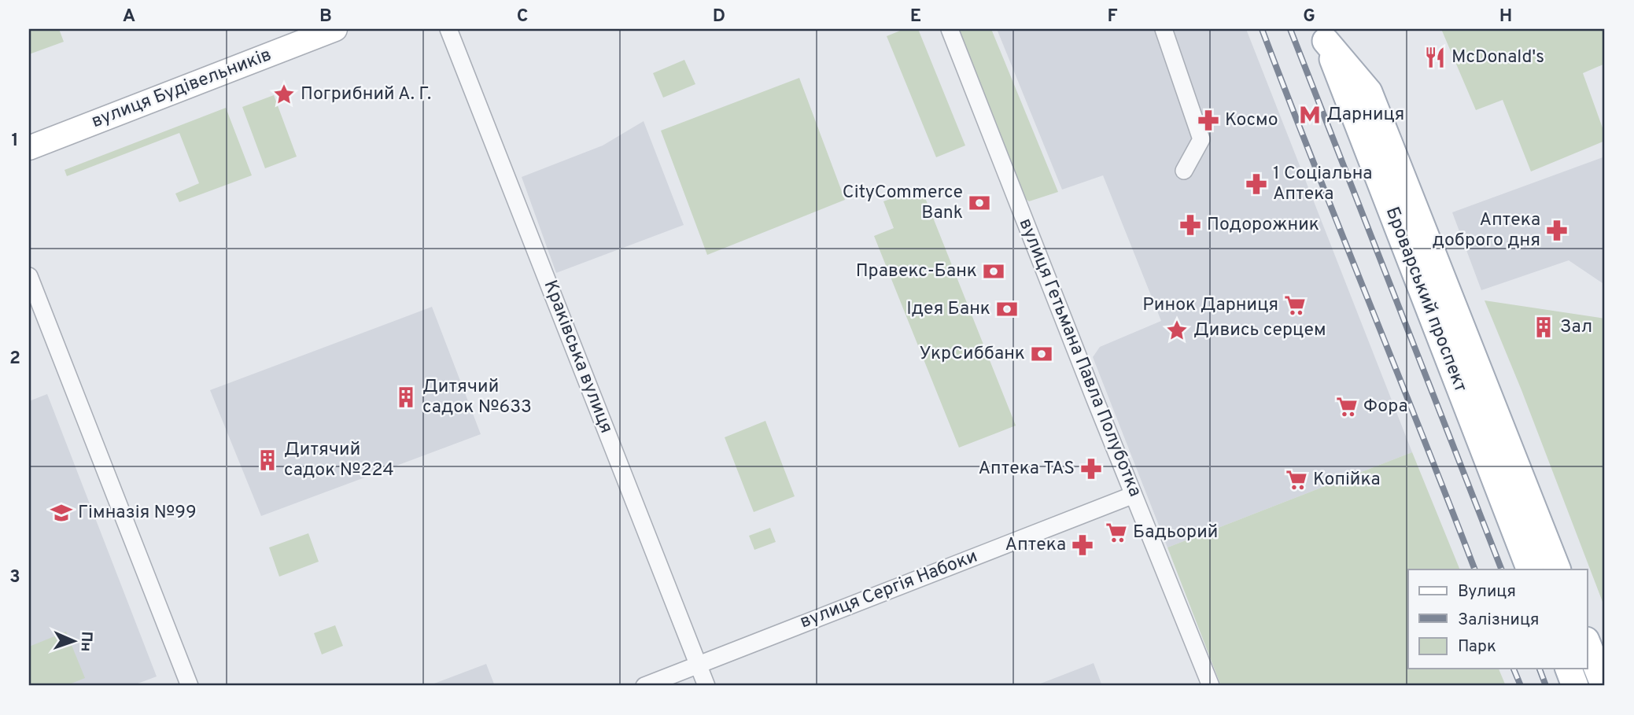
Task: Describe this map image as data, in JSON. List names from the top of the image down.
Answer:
{
  "streets": {
    "main road": ["вулиця Будівельників", "Броварський проспект"],
    "street": ["Краківська вулиця", "вулиця Гетьмана Павла Полуботка", "вулиця Сергія Набоки"]
  },
  "crossings": [
    ["Краківська вулиця", "вулиця Сергія Набоки"],
    ["вулиця Гетьмана Павла Полуботка", "вулиця Сергія Набоки"]
  ],
  "places": {
    "restaurant": ["McDonald's"],
    "place": ["Погрибний А. Г.", "Дивись серцем"],
    "metro station": ["Дарниця"],
    "pharmacy": [
      "Космо",
      "1 Соціальна Аптека",
      "Подорожник",
      "Аптека доброго дня",
      "Аптека TAS",
      "Аптека"
    ],
    "bank": [
      "CityCommerce Bank",
      "Правекс-Банк",
      "Ідея Банк",
      "УкрСиббанк"
    ],
    "supermarket": [
      "Ринок Дарниця",
      "Фора",
      "Копійка",
      "Бадьорий"
    ],
    "building": ["Зал", "Дитячий садок №633", "Дитячий садок №224"],
    "school or university": ["Гімназія №99"]
  },
  "legend": ["Вулиця", "Залізниця", "Парк"],
  "north": "right",
  "grid": {
    "columns": [
      "A",
      "B",
      "C",
      "D",
      "E",
      "F",
      "G",
      "H"
    ],
    "rows": ["1", "2", "3"]
  }
}
